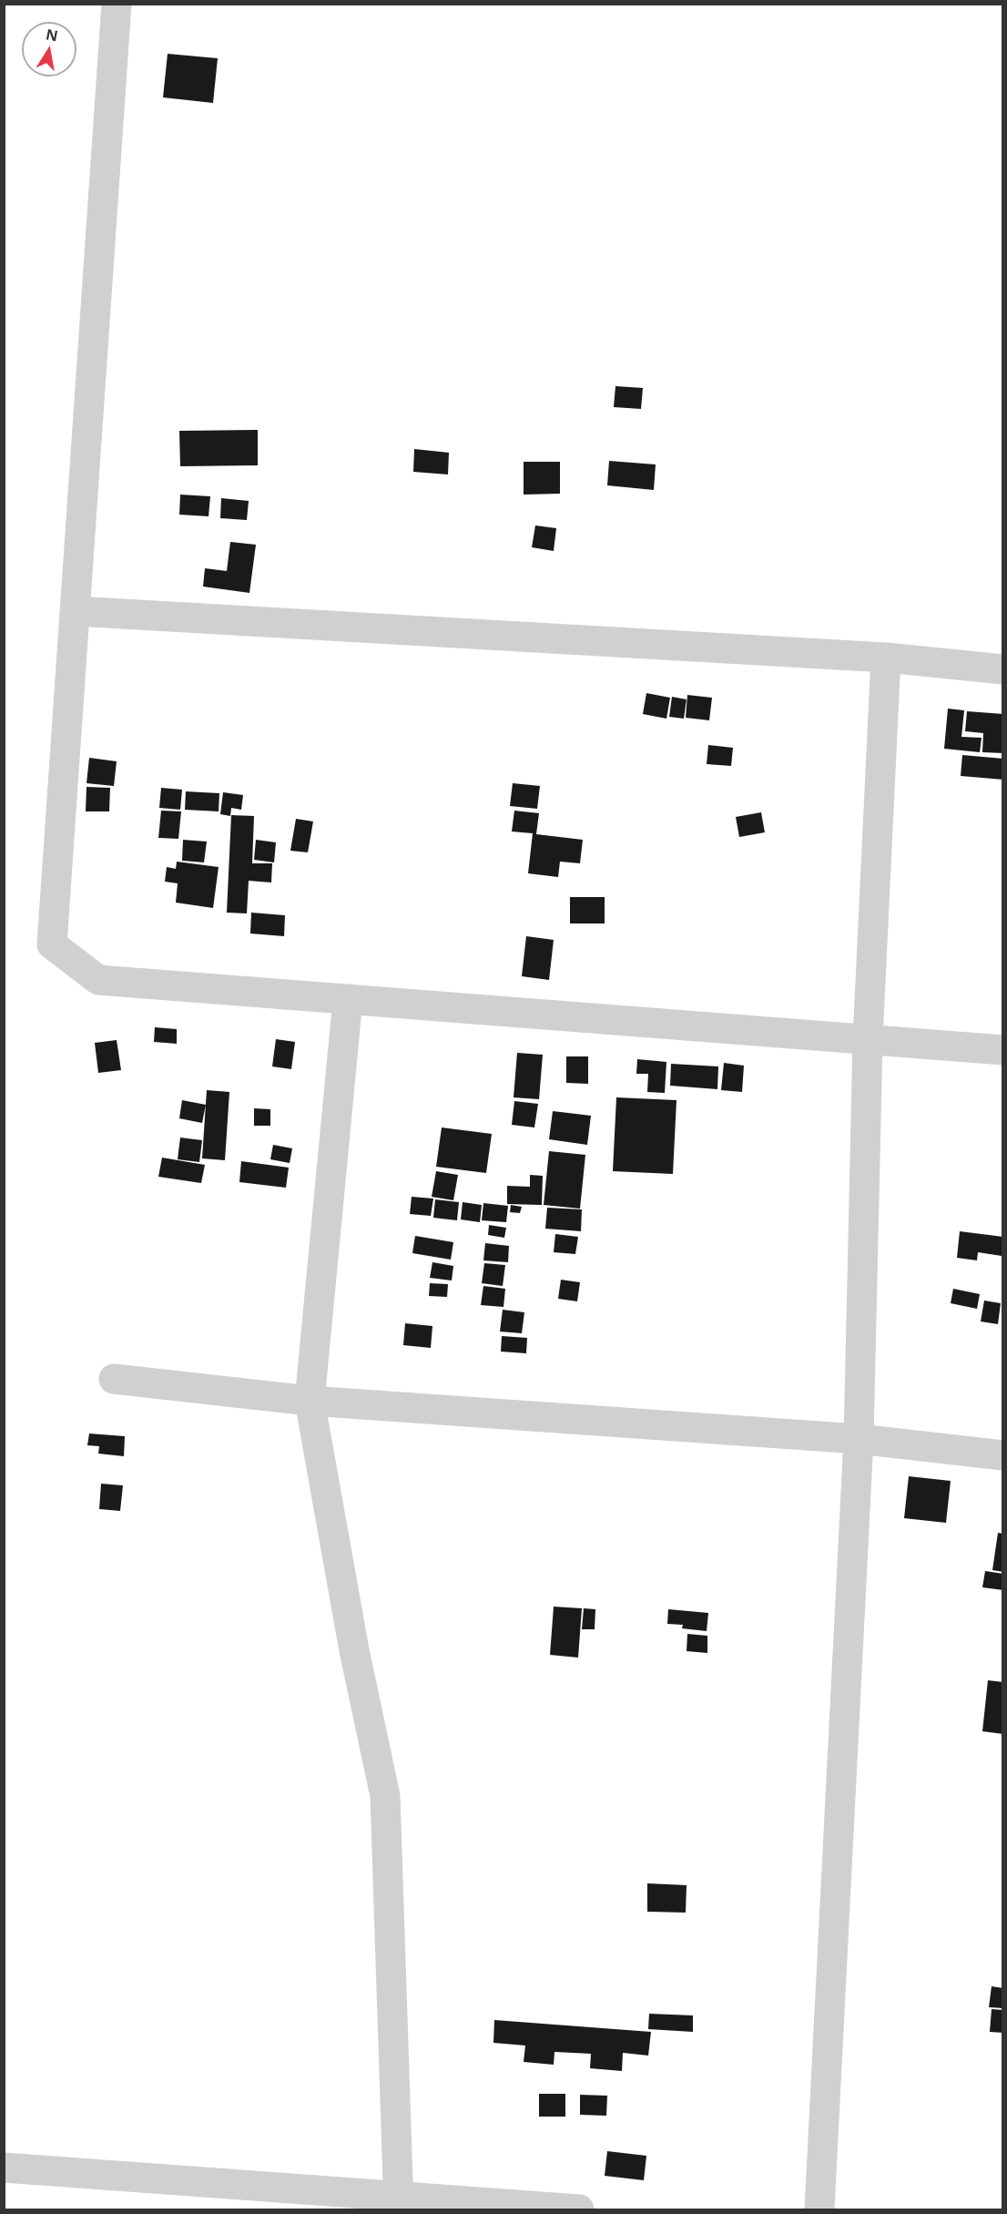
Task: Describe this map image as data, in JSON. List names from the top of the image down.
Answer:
{
  "north": "top"
}
